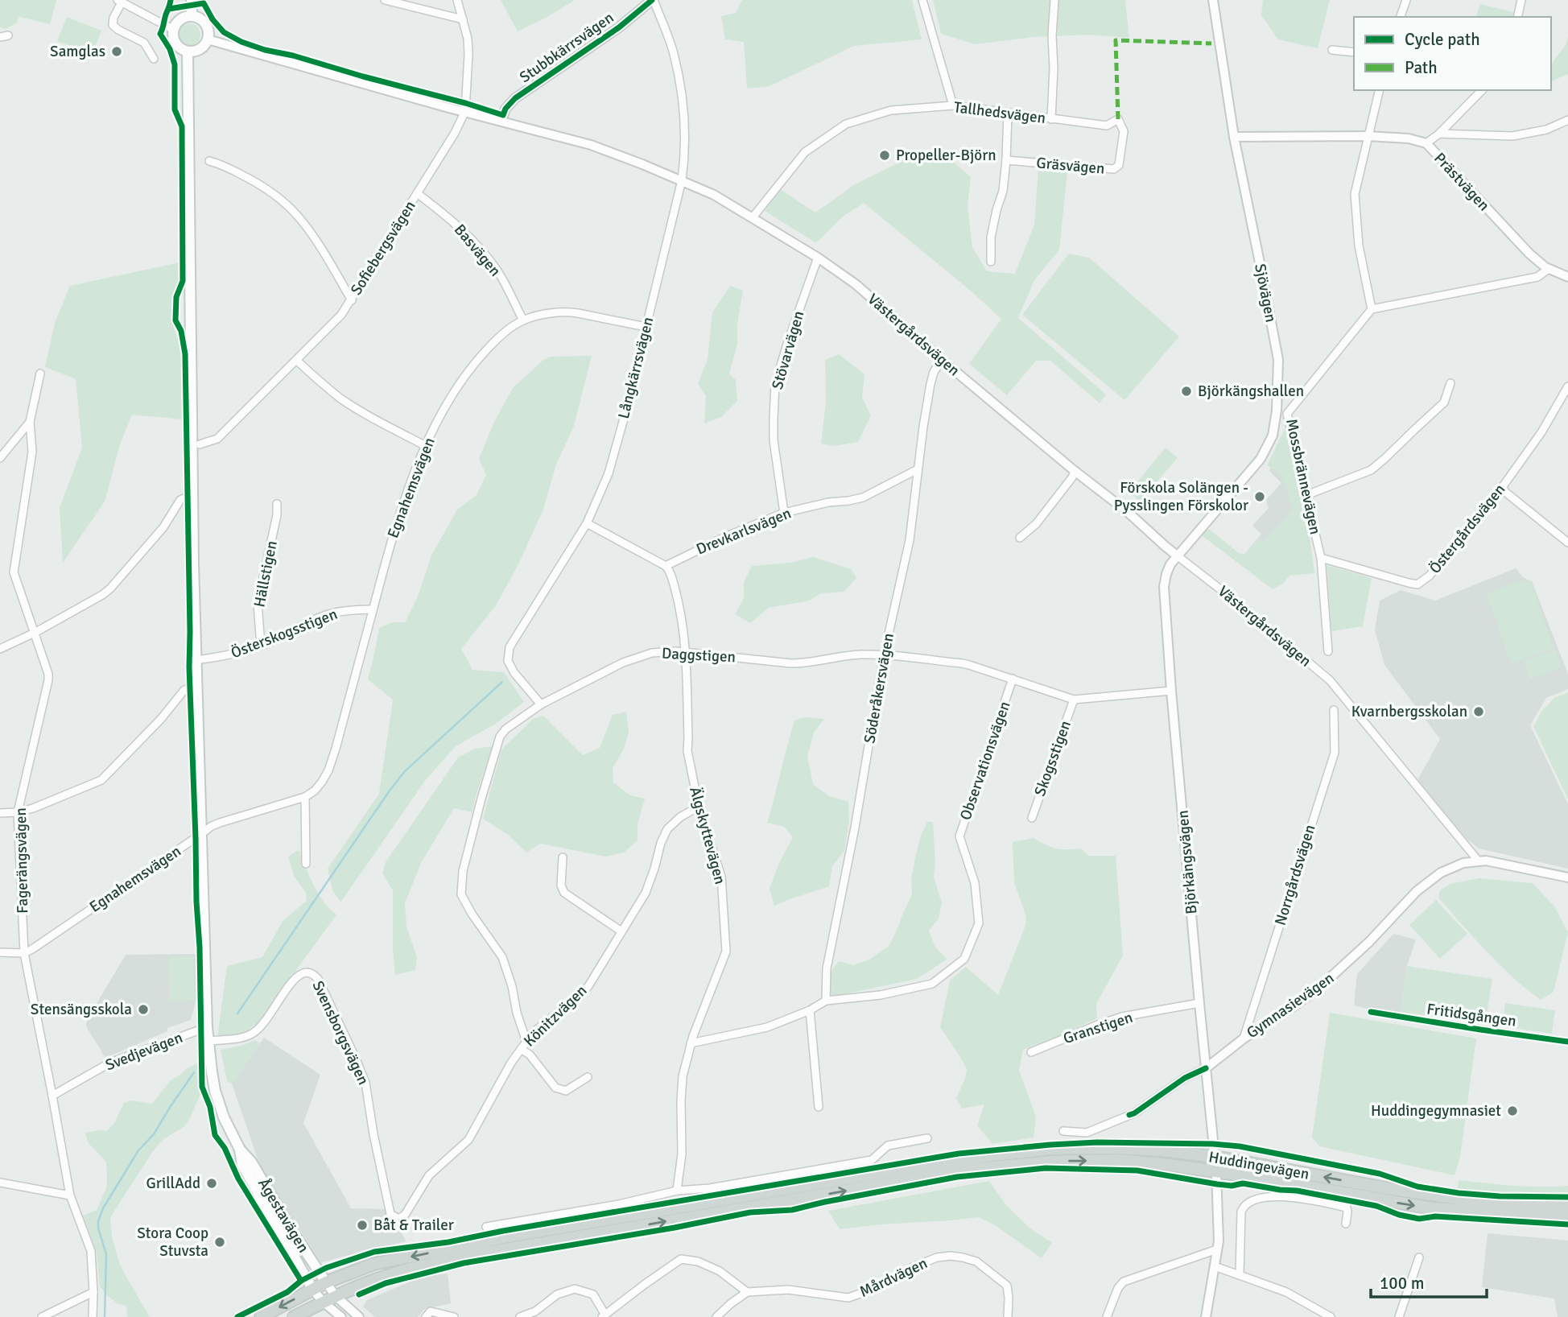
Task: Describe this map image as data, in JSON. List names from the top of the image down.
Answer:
{
  "streets": {
    "main road": ["Huddingevägen", "Ågestavägen"],
    "street": [
      "Stubbkärrsvägen",
      "Tallhedsvägen",
      "Gräsvägen",
      "Prästvägen",
      "Sofiebergsvägen",
      "Basvägen",
      "Sjövägen",
      "Västergårdsvägen",
      "Stövarvägen",
      "Långkärrsvägen",
      "Mossbrännevägen",
      "Egnahemsvägen",
      "Östergårdsvägen",
      "Drevkarlsvägen",
      "Hällstigen",
      "Österskogsstigen",
      "Daggstigen",
      "Söderåkersvägen",
      "Skogsstigen",
      "Observationsvägen",
      "Älgskyttevägen",
      "Fagerängsvägen",
      "Björkängsvägen",
      "Norrgårdsvägen",
      "Gymnasievägen",
      "Könitzvägen",
      "Granstigen",
      "Svensborgsvägen",
      "Svedjevägen",
      "Mårdvägen"
    ],
    "cycle path": ["Fritidsgången"]
  },
  "crossings": [
    ["Stubbkärrsvägen", "Västergårdsvägen"],
    ["Stubbkärrsvägen", "Långkärrsvägen"],
    ["Tallhedsvägen", "Gräsvägen"],
    ["Tallhedsvägen", "Västergårdsvägen"],
    ["Prästvägen", "Sjövägen"],
    ["Sofiebergsvägen", "Basvägen"],
    ["Sofiebergsvägen", "Västergårdsvägen"],
    ["Basvägen", "Egnahemsvägen"],
    ["Sjövägen", "Västergårdsvägen"],
    ["Sjövägen", "Björkängsvägen"],
    ["Västergårdsvägen", "Stövarvägen"],
    ["Västergårdsvägen", "Långkärrsvägen"],
    ["Västergårdsvägen", "Söderåkersvägen"],
    ["Västergårdsvägen", "Björkängsvägen"],
    ["Västergårdsvägen", "Gymnasievägen"],
    ["Västergårdsvägen", "Ågestavägen"],
    ["Stövarvägen", "Drevkarlsvägen"],
    ["Långkärrsvägen", "Egnahemsvägen"],
    ["Långkärrsvägen", "Daggstigen"],
    ["Mossbrännevägen", "Östergårdsvägen"],
    ["Egnahemsvägen", "Österskogsstigen"],
    ["Egnahemsvägen", "Fagerängsvägen"],
    ["Egnahemsvägen", "Ågestavägen"],
    ["Drevkarlsvägen", "Söderåkersvägen"],
    ["Drevkarlsvägen", "Älgskyttevägen"],
    ["Hällstigen", "Österskogsstigen"],
    ["Österskogsstigen", "Ågestavägen"],
    ["Daggstigen", "Söderåkersvägen"],
    ["Daggstigen", "Skogsstigen"],
    ["Daggstigen", "Observationsvägen"],
    ["Daggstigen", "Älgskyttevägen"],
    ["Daggstigen", "Björkängsvägen"],
    ["Daggstigen", "Könitzvägen"],
    ["Söderåkersvägen", "Observationsvägen"],
    ["Älgskyttevägen", "Könitzvägen"],
    ["Fagerängsvägen", "Svedjevägen"],
    ["Björkängsvägen", "Gymnasievägen"],
    ["Björkängsvägen", "Granstigen"],
    ["Björkängsvägen", "Huddingevägen"],
    ["Norrgårdsvägen", "Gymnasievägen"],
    ["Könitzvägen", "Svensborgsvägen"],
    ["Svensborgsvägen", "Ågestavägen"],
    ["Svedjevägen", "Ågestavägen"],
    ["Huddingevägen", "Ågestavägen"]
  ],
  "places": [
    "Samglas",
    "Propeller-Björn",
    "Björkängshallen",
    "Förskola Solängen - Pysslingen Förskolor",
    "Kvarnbergsskolan",
    "Stensängsskola",
    "Huddingegymnasiet",
    "GrillAdd",
    "Båt & Trailer",
    "Stora Coop Stuvsta"
  ],
  "legend": ["Cycle path", "Path"],
  "scale_bar": "100 m"
}
